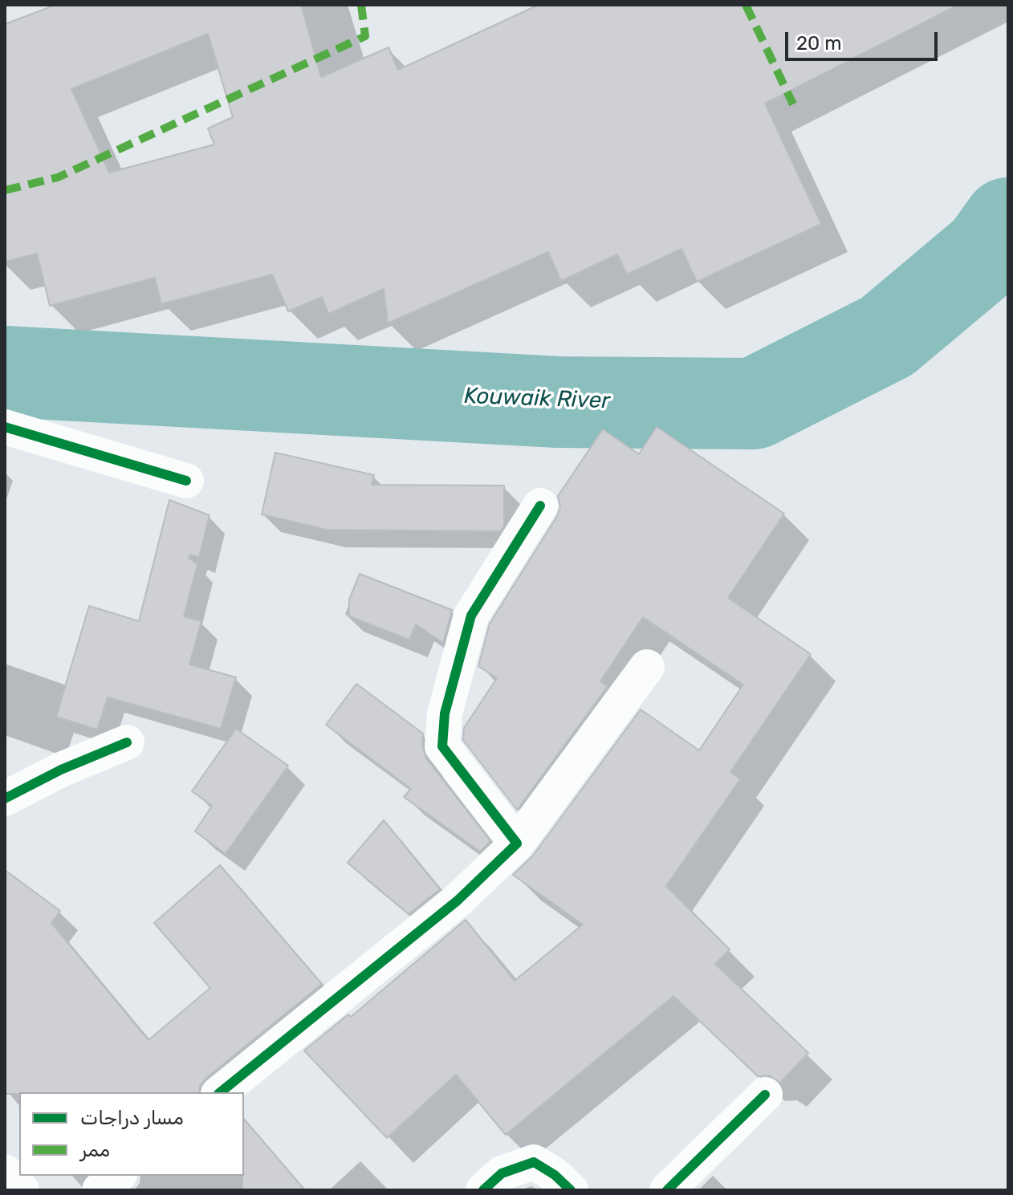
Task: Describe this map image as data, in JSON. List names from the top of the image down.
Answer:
{
  "water": ["Kouwaik River"],
  "legend": ["مسار دراجات", "ممر"],
  "scale_bar": "20 m"
}
